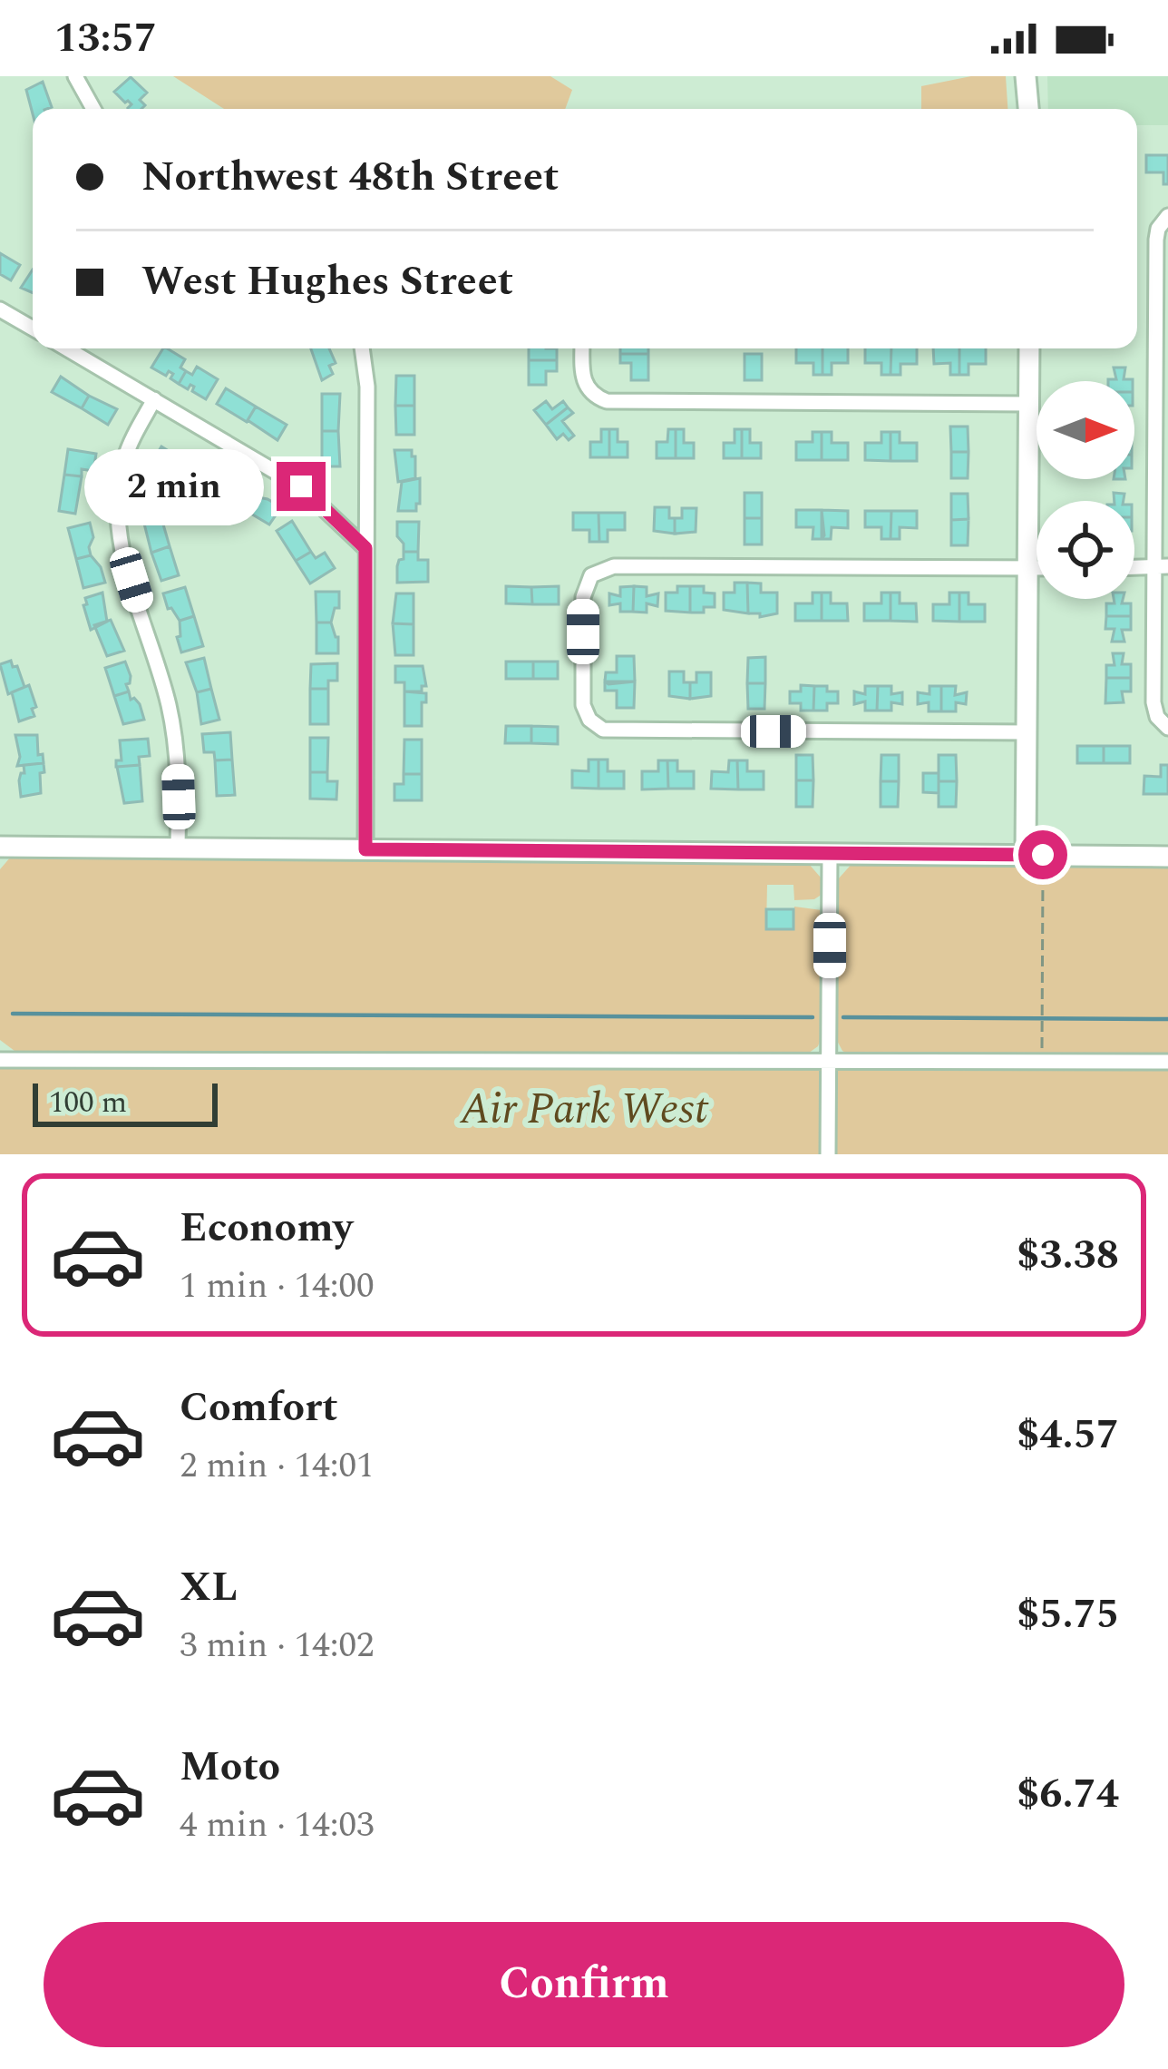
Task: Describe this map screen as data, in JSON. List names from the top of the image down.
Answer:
{
  "parks": ["Air Park West"],
  "scale_bar": "100 m",
  "north": "right",
  "page": {
    "status": "13:57",
    "banner": ["Northwest 48th Street", "West Hughes Street"],
    "bubble": "2 min",
    "scale": "100 m",
    "list": [
      {
        "name": "Economy",
        "note": "1 min · 14:00",
        "value": "$3.38"
      },
      {
        "name": "Comfort",
        "note": "2 min · 14:01",
        "value": "$4.57"
      },
      {
        "name": "XL",
        "note": "3 min · 14:02",
        "value": "$5.75"
      },
      {
        "name": "Moto",
        "note": "4 min · 14:03",
        "value": "$6.74"
      }
    ],
    "buttons": "Confirm"
  }
}
